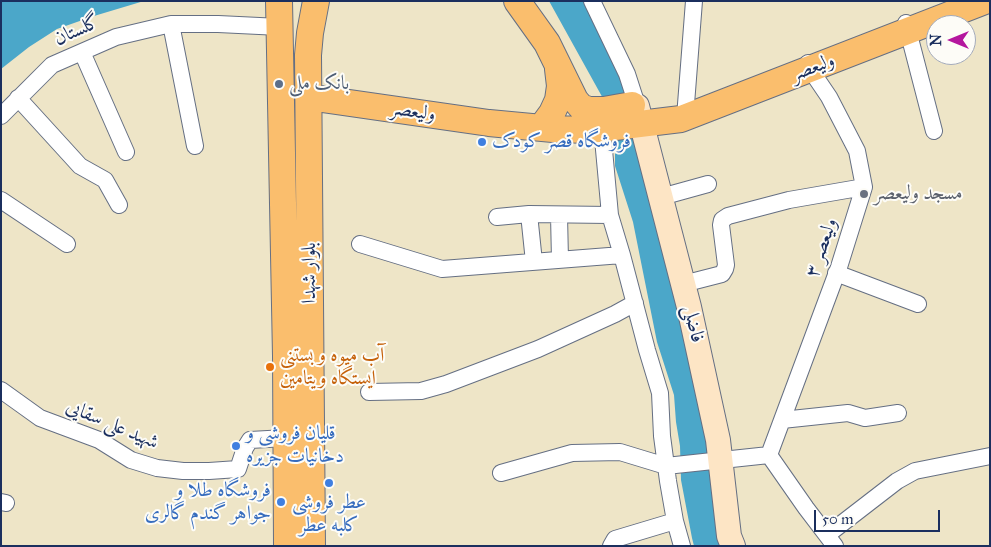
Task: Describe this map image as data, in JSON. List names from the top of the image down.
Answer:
{
  "streets": {
    "main road": ["ولیعصر", "بلوار شهدا", "فاضلی"],
    "street": ["گلستان", "ولیعصر ۳", "شهید علی سقایی"]
  },
  "crossings": [
    ["گلستان", "بلوار شهدا"],
    ["ولیعصر", "ولیعصر ۳"],
    ["ولیعصر", "بلوار شهدا"],
    ["ولیعصر", "فاضلی"],
    ["بلوار شهدا", "شهید علی سقایی"]
  ],
  "places": [
    "بانک ملی",
    "فروشگاه قصر کودک",
    "مسجد ولیعصر",
    "آب میوه و بستنی ایستگاه ویتامین",
    "قلیان فروشی و دخانیات جزیره",
    "عطر فروشی کلبه عطر",
    "فروشگاه طلا و جواهر گندم گالری"
  ],
  "scale_bar": "50 m",
  "north": "left"
}
